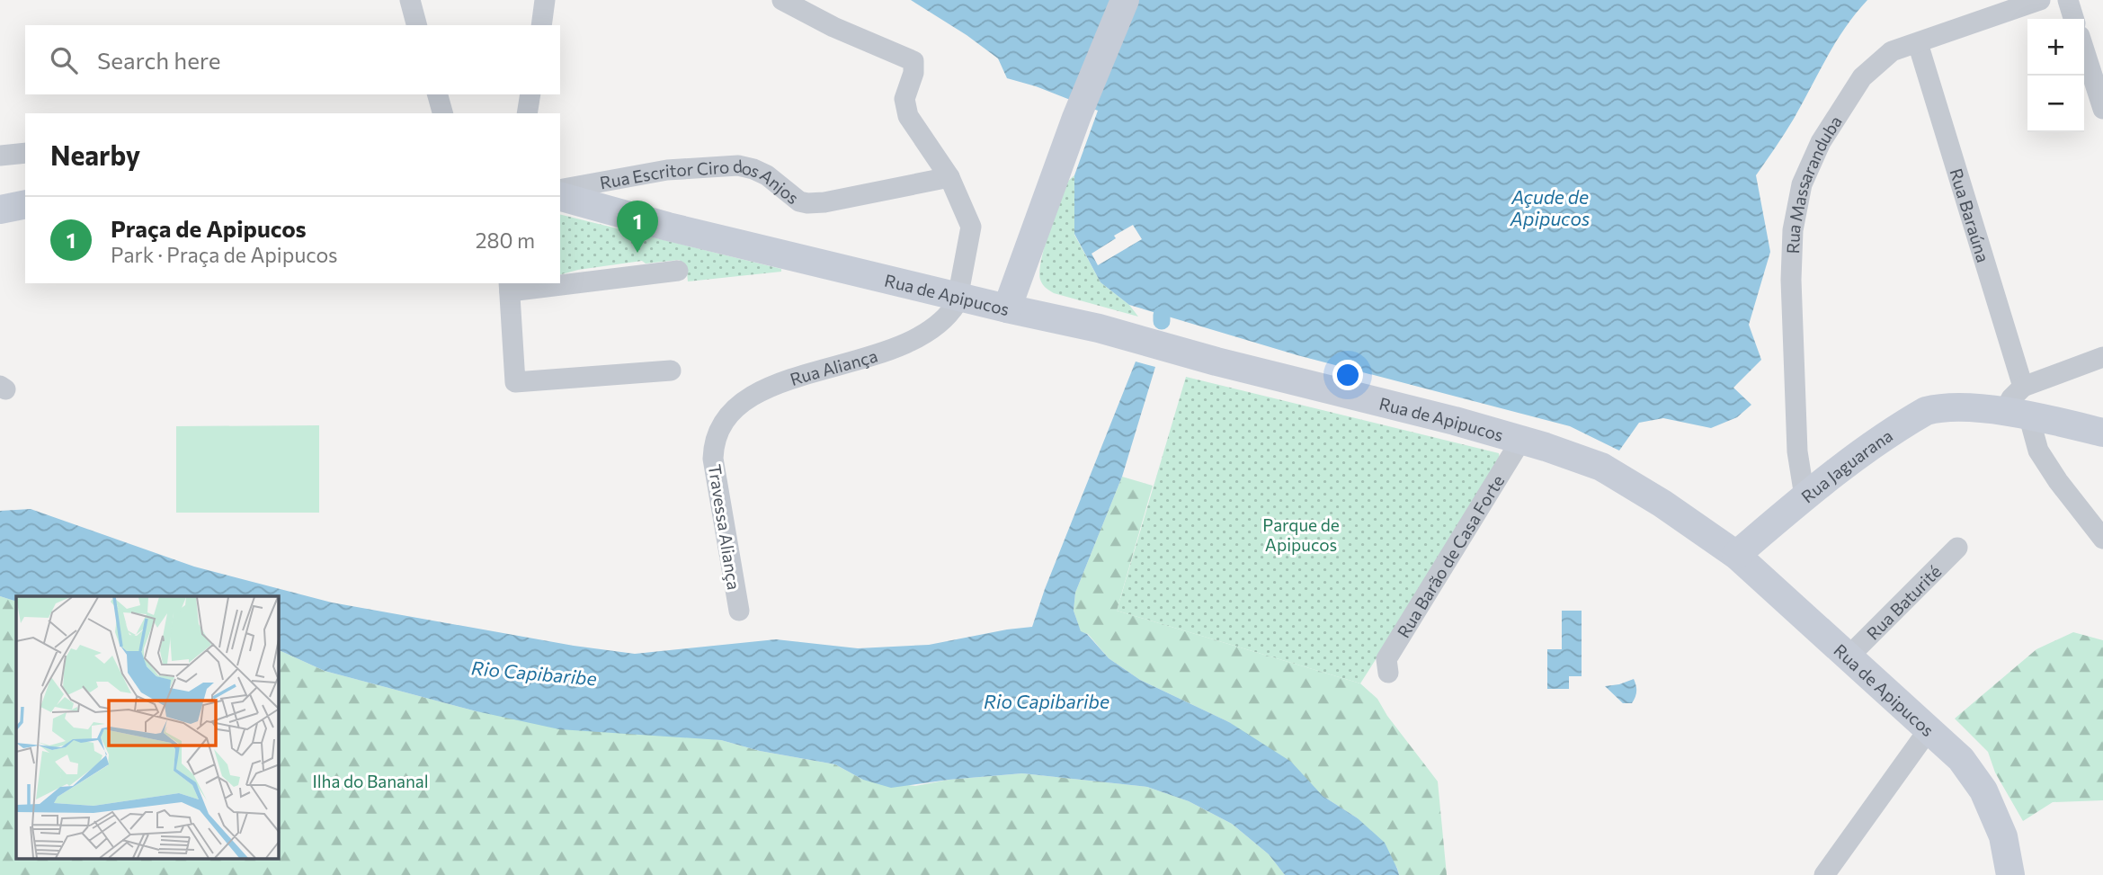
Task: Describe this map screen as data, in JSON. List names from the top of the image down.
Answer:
{
  "streets": {
    "main road": ["Rua de Apipucos", "Rua Jaguarana"],
    "street": [
      "Rua Massaranduba",
      "Rua Escritor Ciro dos Anjos",
      "Rua Baraúna",
      "Rua Aliança",
      "Travessa Aliança",
      "Rua Barão de Casa Forte",
      "Rua Baturité"
    ]
  },
  "crossings": [
    ["Rua Massaranduba", "Rua Baraúna"],
    ["Rua Massaranduba", "Rua Jaguarana"],
    ["Rua de Apipucos", "Rua Aliança"],
    ["Rua de Apipucos", "Rua Jaguarana"],
    ["Rua de Apipucos", "Rua Barão de Casa Forte"],
    ["Rua de Apipucos", "Rua Baturité"],
    ["Rua Aliança", "Travessa Aliança"]
  ],
  "water": ["Açude de Apipucos", "Rio Capibaribe"],
  "parks": ["Parque de Apipucos", "Ilha do Bananal"],
  "page": {
    "map_buttons": ["+", "−"],
    "search": "Search here",
    "heading": "Nearby",
    "list": [
      {
        "mark": "1",
        "name": "Praça de Apipucos",
        "note": "Park · Praça de Apipucos",
        "value": "280 m"
      }
    ],
    "pins": "1"
  }
}
